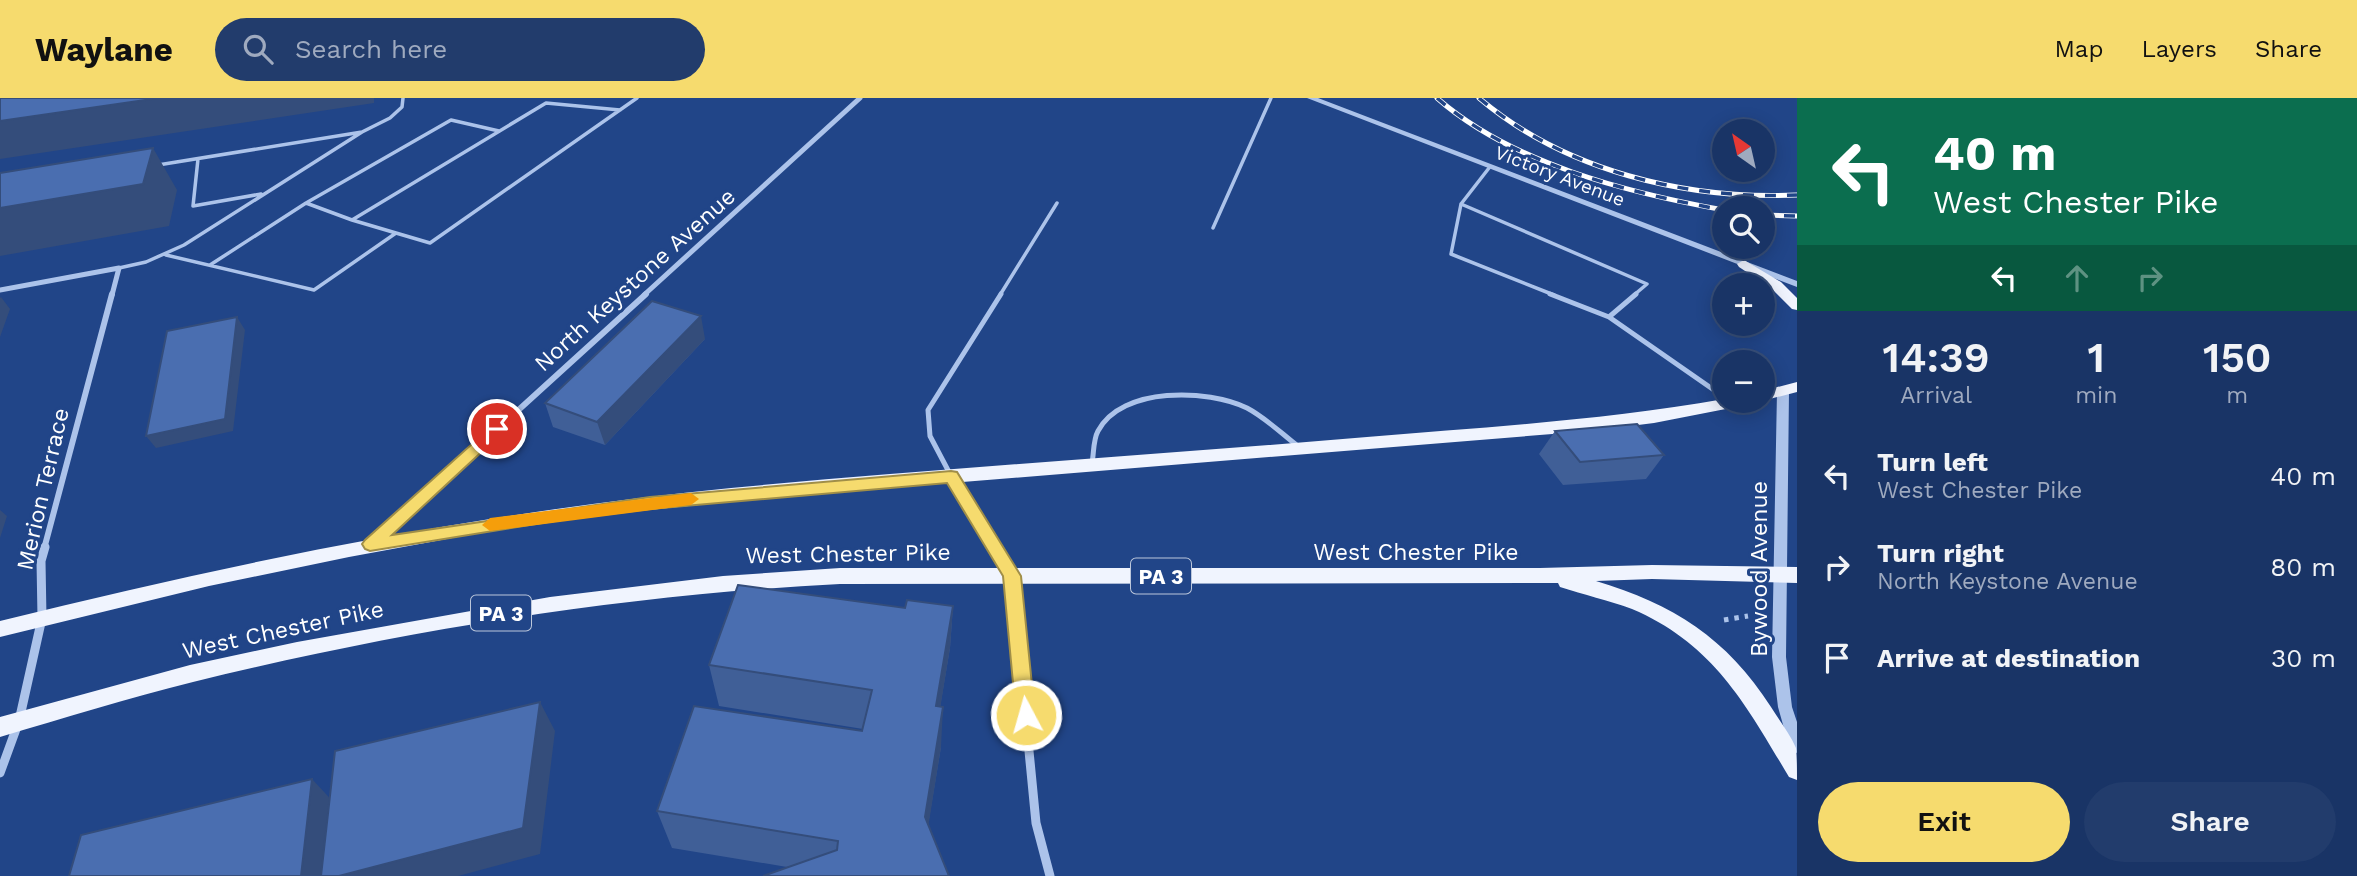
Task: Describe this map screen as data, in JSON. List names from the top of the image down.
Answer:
{
  "streets": {
    "main road": ["West Chester Pike", "PA 3"],
    "street": [
      "Victory Avenue",
      "North Keystone Avenue",
      "Merion Terrace",
      "Bywood Avenue"
    ]
  },
  "crossings": [
    ["Merion Terrace", "West Chester Pike"],
    ["West Chester Pike", "Bywood Avenue"]
  ],
  "north": "top left",
  "page": {
    "header": "Waylane",
    "search": "Search here",
    "nav": ["Map", "Layers", "Share"],
    "turn": ["40 m", "West Chester Pike"],
    "map_buttons": ["+", "−"],
    "eta": [
      "14:39",
      "Arrival",
      "1",
      "min",
      "150",
      "m"
    ],
    "list": [
      {
        "name": "Turn left",
        "note": "West Chester Pike",
        "value": "40 m"
      },
      {
        "name": "Turn right",
        "note": "North Keystone Avenue",
        "value": "80 m"
      },
      {
        "name": "Arrive at destination",
        "value": "30 m"
      }
    ],
    "buttons": ["Exit", "Share"]
  }
}
